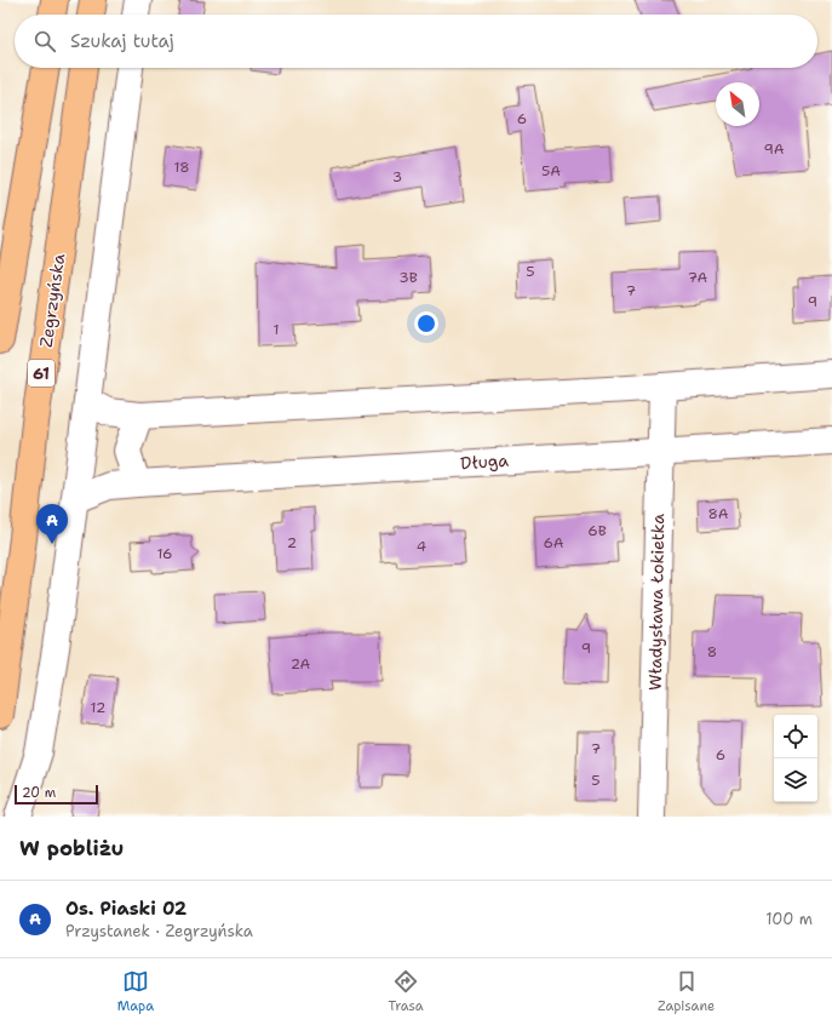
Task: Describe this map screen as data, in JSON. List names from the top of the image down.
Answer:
{
  "streets": {
    "main road": ["Zegrzyńska", "61"],
    "street": ["Długa", "Władysława Łokietka"]
  },
  "crossings": [
    ["Długa", "Władysława Łokietka"]
  ],
  "house_numbers": [
    "6",
    "9A",
    "18",
    "5A",
    "3",
    "5",
    "3B",
    "7A",
    "7",
    "9",
    "1",
    "8A",
    "6B",
    "2",
    "6A",
    "4",
    "16",
    "9",
    "8",
    "2A",
    "12",
    "7",
    "6",
    "5"
  ],
  "scale_bar": "20 m",
  "north": "top left",
  "page": {
    "search": "Szukaj tutaj",
    "pins": "A",
    "scale": "20 m",
    "heading": "W pobliżu",
    "list": [
      {
        "mark": "A",
        "name": "Os. Piaski 02",
        "note": "Przystanek · Zegrzyńska",
        "value": "100 m"
      }
    ],
    "nav": ["Mapa", "Trasa", "Zapisane"]
  }
}
